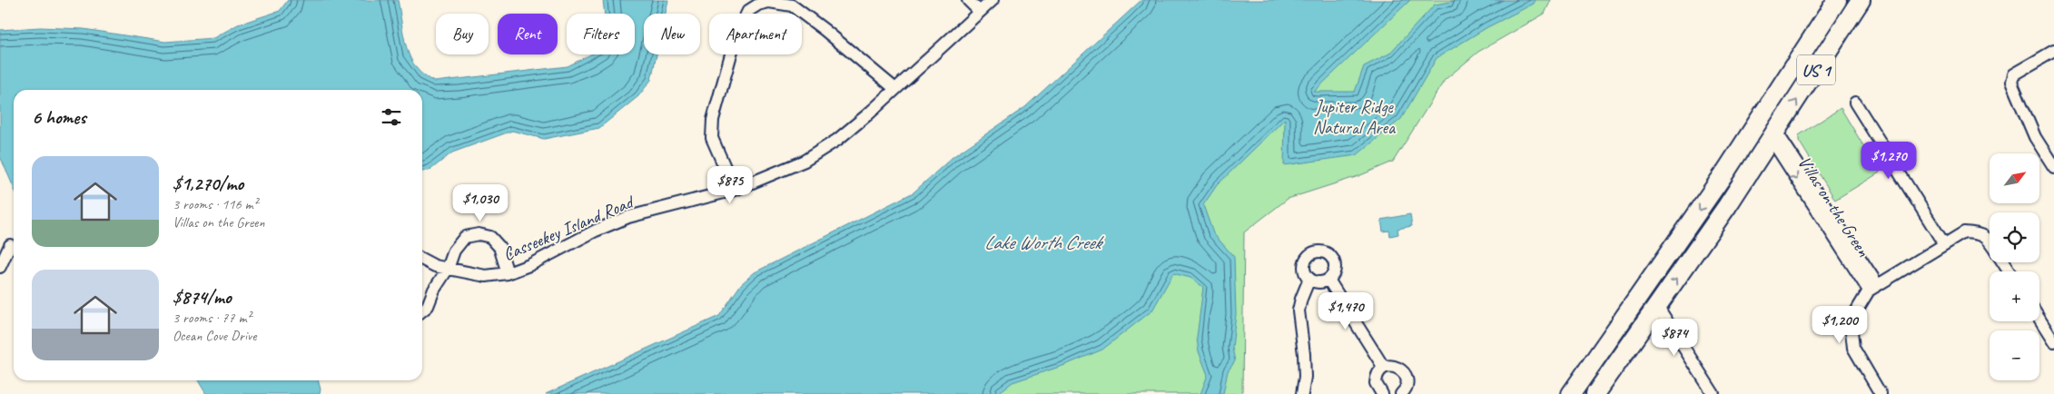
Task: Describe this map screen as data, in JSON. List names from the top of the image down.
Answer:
{
  "streets": {
    "main road": ["US 1"],
    "street": ["Villas on the Green", "Casseekey Island Road"]
  },
  "crossings": [
    ["US 1", "Villas on the Green"]
  ],
  "water": ["Lake Worth Creek"],
  "parks": ["Jupiter Ridge Natural Area"],
  "north": "top right",
  "page": {
    "chip": [
      "Buy",
      "Rent",
      "Filters",
      "New",
      "Apartment"
    ],
    "heading": "6 homes",
    "price": [
      "$1,270",
      "$875",
      "$1,030",
      "$1,470",
      "$1,200",
      "$874"
    ],
    "list": [
      {
        "name": "$1,270/mo",
        "note": "3 rooms · 116 m² · Villas on the Green"
      },
      {
        "name": "$874/mo",
        "note": "3 rooms · 77 m² · Ocean Cove Drive"
      }
    ],
    "map_buttons": ["+", "−"]
  }
}
